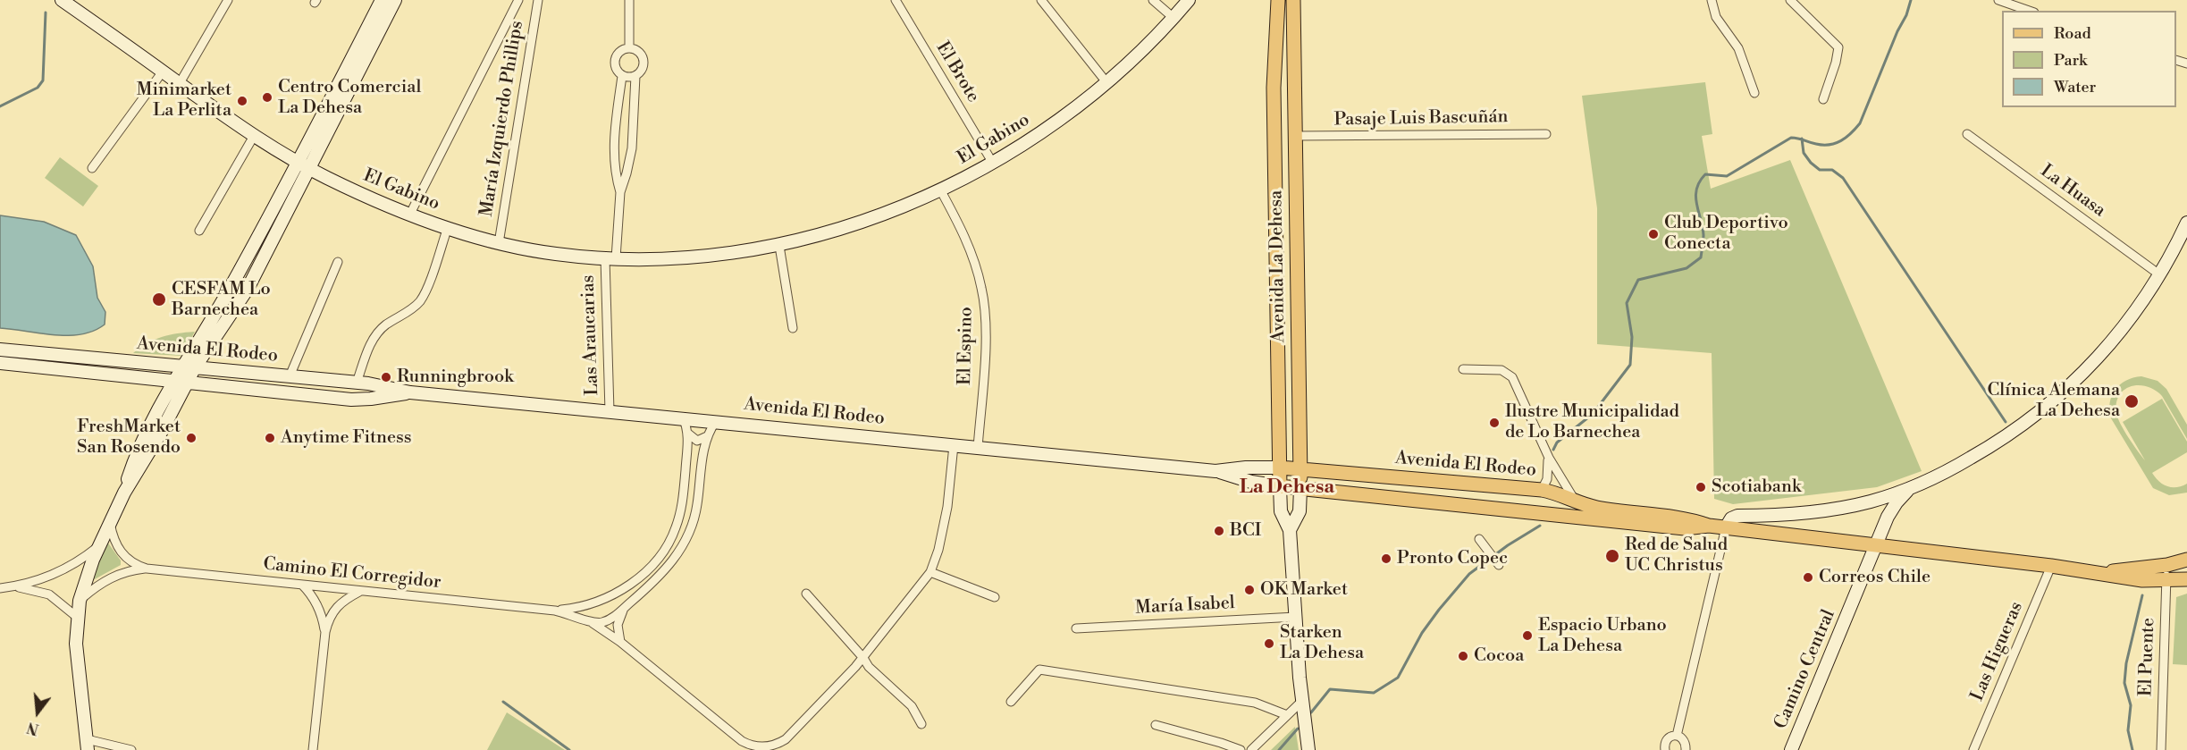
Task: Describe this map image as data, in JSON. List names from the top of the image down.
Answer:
{
  "streets": {
    "main road": [
      "El Gabino",
      "Avenida La Dehesa",
      "Avenida El Rodeo",
      "Camino Central"
    ],
    "street": [
      "El Brote",
      "María Izquierdo Phillips",
      "Pasaje Luis Bascuñán",
      "La Huasa",
      "Las Araucarias",
      "El Espino",
      "Camino El Corregidor",
      "María Isabel",
      "Las Higueras",
      "El Puente"
    ]
  },
  "crossings": [
    ["El Brote", "El Gabino"],
    ["María Izquierdo Phillips", "El Gabino"],
    ["Pasaje Luis Bascuñán", "Avenida La Dehesa"],
    ["El Gabino", "Las Araucarias"],
    ["El Gabino", "El Espino"],
    ["Avenida La Dehesa", "Avenida El Rodeo"],
    ["Avenida La Dehesa", "María Isabel"],
    ["Las Araucarias", "Avenida El Rodeo"],
    ["El Espino", "Avenida El Rodeo"],
    ["Avenida El Rodeo", "Camino El Corregidor"],
    ["Avenida El Rodeo", "Las Higueras"],
    ["Avenida El Rodeo", "Camino Central"]
  ],
  "districts": ["La Dehesa"],
  "places": [
    "Centro Comercial La Dehesa",
    "Minimarket La Perlita",
    "Club Deportivo Conecta",
    "CESFAM Lo Barnechea",
    "Runningbrook",
    "Clínica Alemana La Dehesa",
    "Ilustre Municipalidad de Lo Barnechea",
    "FreshMarket San Rosendo",
    "Anytime Fitness",
    "Scotiabank",
    "BCI",
    "Red de Salud UC Christus",
    "Pronto Copec",
    "Correos Chile",
    "OK Market",
    "Espacio Urbano La Dehesa",
    "Starken La Dehesa",
    "Cocoa"
  ],
  "legend": ["Road", "Park", "Water"],
  "north": "bottom"
}
